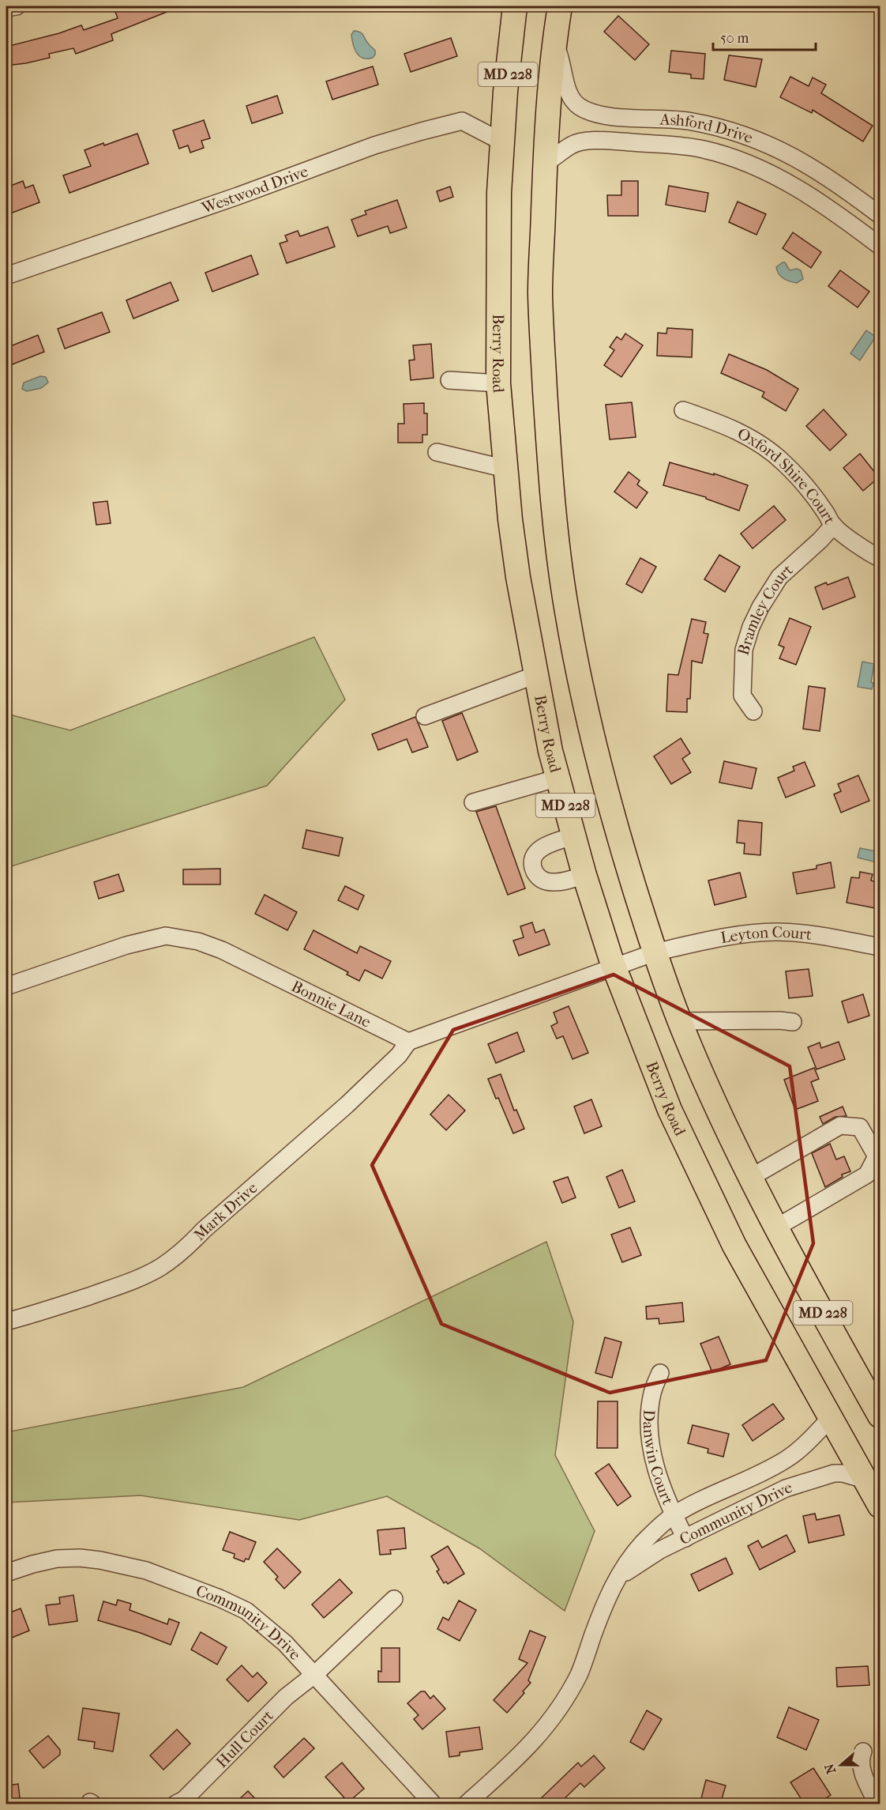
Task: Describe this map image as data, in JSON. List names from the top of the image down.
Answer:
{
  "streets": {
    "highway": ["MD 228", "Berry Road"],
    "street": [
      "Ashford Drive",
      "Westwood Drive",
      "Oxford Shire Court",
      "Bramley Court",
      "Leyton Court",
      "Bonnie Lane",
      "Mark Drive",
      "Danwin Court",
      "Community Drive",
      "Hull Court"
    ]
  },
  "crossings": [
    ["MD 228", "Ashford Drive"],
    ["MD 228", "Leyton Court"],
    ["Westwood Drive", "Berry Road"],
    ["Berry Road", "Community Drive"],
    ["Oxford Shire Court", "Bramley Court"],
    ["Bonnie Lane", "Mark Drive"],
    ["Danwin Court", "Community Drive"],
    ["Community Drive", "Hull Court"]
  ],
  "scale_bar": "50 m",
  "north": "left"
}
